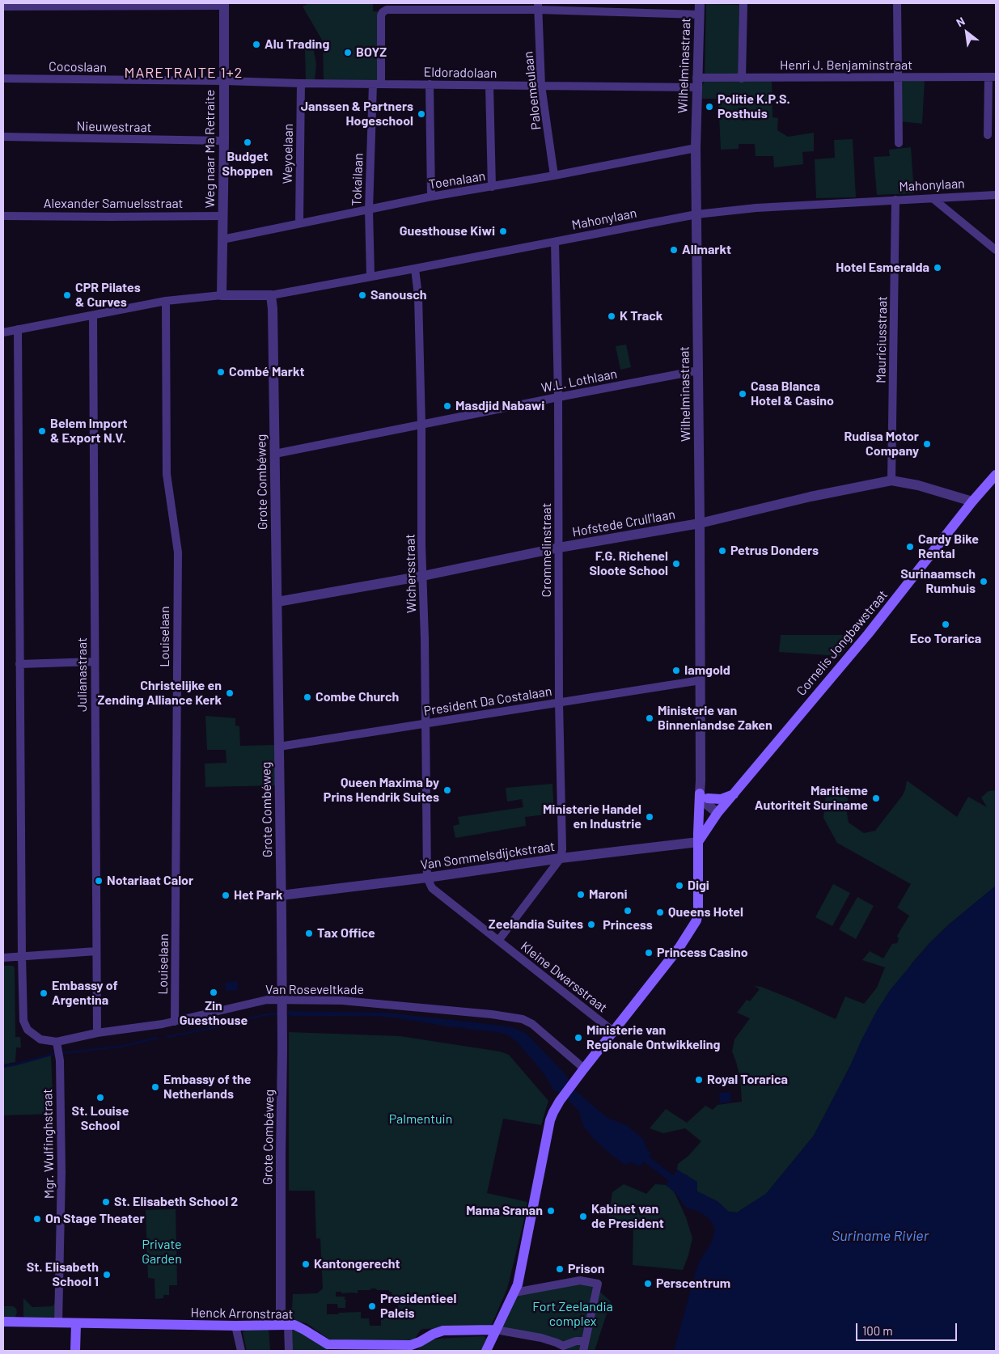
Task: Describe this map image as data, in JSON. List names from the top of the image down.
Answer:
{
  "streets": {
    "main road": ["Cornelis Jongbawstraat", "Henck Arronstraat"],
    "street": [
      "Wilhelminastraat",
      "Henri J. Benjaminstraat",
      "Cocoslaan",
      "Eldoradolaan",
      "Paloemeulaan",
      "Nieuwestraat",
      "Weg naar Ma Retraite",
      "Weyoelaan",
      "Tokailaan",
      "Toenalaan",
      "Mahonylaan",
      "Alexander Samuelsstraat",
      "Mauriciusstraat",
      "W.L. Lothlaan",
      "Grote Combéweg",
      "Hofstede Crull'laan",
      "Crommelinstraat",
      "Wichersstraat",
      "Louiselaan",
      "Julianastraat",
      "President Da Costalaan",
      "Van Sommelsdijckstraat",
      "Kleine Dwarsstraat",
      "Van Roseveltkade",
      "Mgr. Wulfinghstraat"
    ]
  },
  "crossings": [
    ["Wilhelminastraat", "Henri J. Benjaminstraat"],
    ["Wilhelminastraat", "Eldoradolaan"],
    ["Wilhelminastraat", "Toenalaan"],
    ["Wilhelminastraat", "Mahonylaan"],
    ["Wilhelminastraat", "W.L. Lothlaan"],
    ["Wilhelminastraat", "Hofstede Crull'laan"],
    ["Wilhelminastraat", "President Da Costalaan"],
    ["Henri J. Benjaminstraat", "Eldoradolaan"],
    ["Cocoslaan", "Eldoradolaan"],
    ["Cocoslaan", "Weg naar Ma Retraite"],
    ["Eldoradolaan", "Paloemeulaan"],
    ["Eldoradolaan", "Weg naar Ma Retraite"],
    ["Eldoradolaan", "Weyoelaan"],
    ["Eldoradolaan", "Tokailaan"],
    ["Paloemeulaan", "Tokailaan"],
    ["Paloemeulaan", "Toenalaan"],
    ["Nieuwestraat", "Weg naar Ma Retraite"],
    ["Weg naar Ma Retraite", "Toenalaan"],
    ["Weg naar Ma Retraite", "Mahonylaan"],
    ["Weg naar Ma Retraite", "Alexander Samuelsstraat"],
    ["Weyoelaan", "Toenalaan"],
    ["Tokailaan", "Toenalaan"],
    ["Tokailaan", "Mahonylaan"],
    ["Mahonylaan", "Mauriciusstraat"],
    ["Mahonylaan", "Grote Combéweg"],
    ["Mahonylaan", "Crommelinstraat"],
    ["Mahonylaan", "Wichersstraat"],
    ["Mauriciusstraat", "Hofstede Crull'laan"],
    ["W.L. Lothlaan", "Grote Combéweg"],
    ["W.L. Lothlaan", "Crommelinstraat"],
    ["W.L. Lothlaan", "Wichersstraat"],
    ["Grote Combéweg", "Hofstede Crull'laan"],
    ["Grote Combéweg", "President Da Costalaan"],
    ["Grote Combéweg", "Van Sommelsdijckstraat"],
    ["Grote Combéweg", "Van Roseveltkade"],
    ["Grote Combéweg", "Henck Arronstraat"],
    ["Hofstede Crull'laan", "Crommelinstraat"],
    ["Hofstede Crull'laan", "Wichersstraat"],
    ["Hofstede Crull'laan", "Cornelis Jongbawstraat"],
    ["Crommelinstraat", "President Da Costalaan"],
    ["Crommelinstraat", "Van Sommelsdijckstraat"],
    ["Wichersstraat", "President Da Costalaan"],
    ["Wichersstraat", "Van Sommelsdijckstraat"],
    ["Wichersstraat", "Kleine Dwarsstraat"],
    ["Louiselaan", "Van Roseveltkade"],
    ["Cornelis Jongbawstraat", "Van Sommelsdijckstraat"],
    ["Julianastraat", "Van Roseveltkade"],
    ["Van Sommelsdijckstraat", "Kleine Dwarsstraat"],
    ["Van Roseveltkade", "Mgr. Wulfinghstraat"],
    ["Mgr. Wulfinghstraat", "Henck Arronstraat"]
  ],
  "districts": ["MARETRAITE 1+2"],
  "water": ["Suriname Rivier"],
  "parks": ["Palmentuin", "Private Garden", "Fort Zeelandia complex"],
  "places": [
    "Alu Trading",
    "BOYZ",
    "Politie K.P.S. Posthuis",
    "Janssen & Partners Hogeschool",
    "Budget Shoppen",
    "Guesthouse Kiwi",
    "Allmarkt",
    "Hotel Esmeralda",
    "CPR Pilates & Curves",
    "Sanousch",
    "K Track",
    "Combé Markt",
    "Casa Blanca Hotel & Casino",
    "Masdjid Nabawi",
    "Belem Import & Export N.V.",
    "Rudisa Motor Company",
    "Cardy Bike Rental",
    "Petrus Donders",
    "F.G. Richenel Sloote School",
    "Surinaamsch Rumhuis",
    "Eco Torarica",
    "Iamgold",
    "Christelijke en Zending Alliance Kerk",
    "Combe Church",
    "Ministerie van Binnenlandse Zaken",
    "Queen Maxima by Prins Hendrik Suites",
    "Maritieme Autoriteit Suriname",
    "Ministerie Handel en Industrie",
    "Notariaat Calor",
    "Digi",
    "Maroni",
    "Het Park",
    "Princess",
    "Queens Hotel",
    "Zeelandia Suites",
    "Tax Office",
    "Princess Casino",
    "Zin Guesthouse",
    "Embassy of Argentina",
    "Ministerie van Regionale Ontwikkeling",
    "Royal Torarica",
    "Embassy of the Netherlands",
    "St. Louise School",
    "St. Elisabeth School 2",
    "Mama Sranan",
    "Kabinet van de President",
    "On Stage Theater",
    "Kantongerecht",
    "Prison",
    "St. Elisabeth School 1",
    "Perscentrum",
    "Presidentieel Paleis"
  ],
  "scale_bar": "100 m",
  "north": "top left"
}
